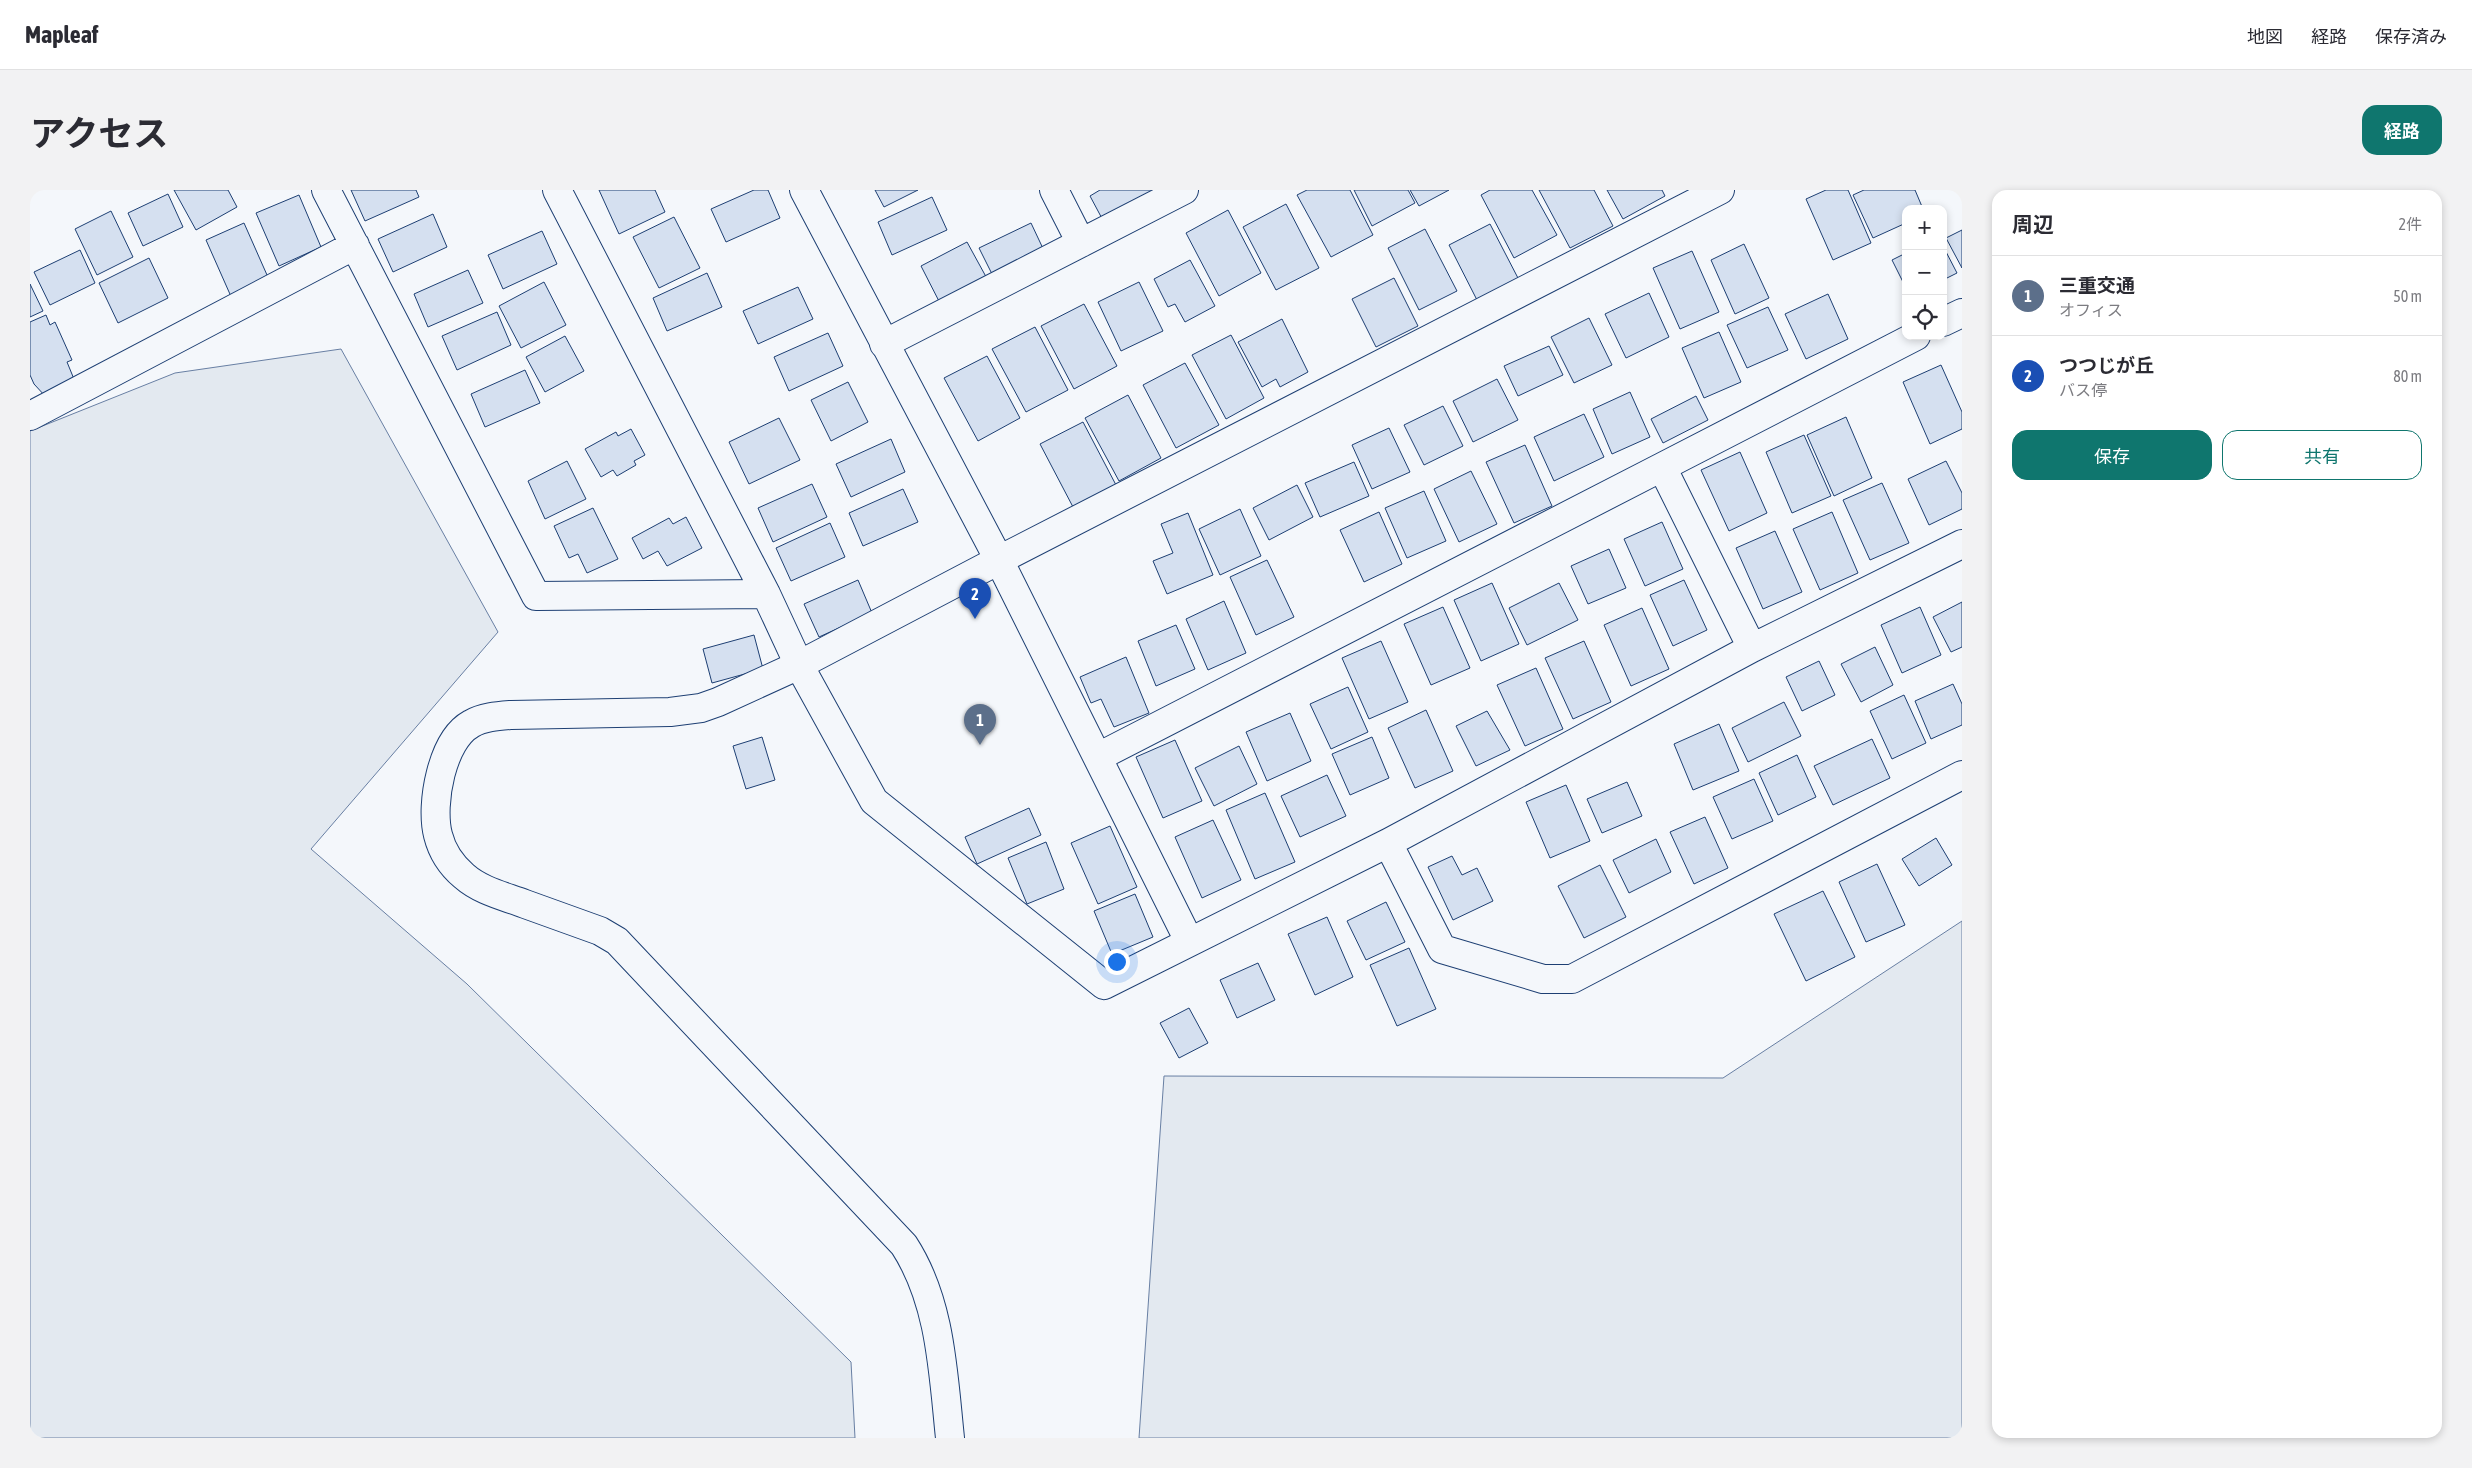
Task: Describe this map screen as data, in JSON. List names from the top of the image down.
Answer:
{
  "page": {
    "header": "Mapleaf",
    "nav": ["地図", "経路", "保存済み"],
    "title": "アクセス",
    "buttons": [
      "経路",
      ["保存", "共有"]
    ],
    "heading": ["周辺", "2件"],
    "map_buttons": ["+", "−"],
    "list": [
      {
        "mark": "1",
        "name": "三重交通",
        "note": "オフィス",
        "value": "50 m"
      },
      {
        "mark": "2",
        "name": "つつじが丘",
        "note": "バス停",
        "value": "80 m"
      }
    ],
    "pins": ["2", "1"]
  }
}
